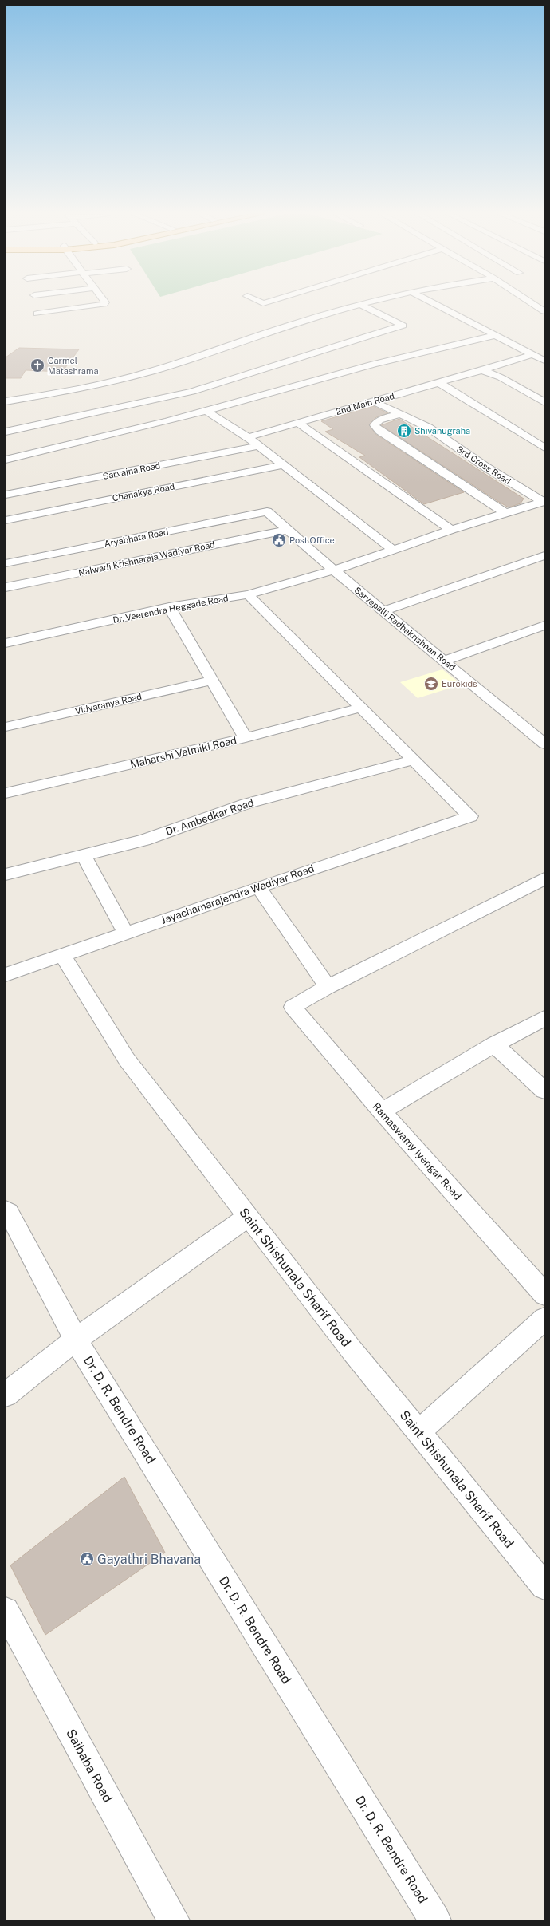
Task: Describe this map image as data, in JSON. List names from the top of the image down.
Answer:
{
  "streets": {
    "street": [
      "2nd Main Road",
      "3rd Cross Road",
      "Sarvajna Road",
      "Chanakya Road",
      "Aryabhata Road",
      "Nalwadi Krishnaraja Wadiyar Road",
      "Dr. Veerendra Heggade Road",
      "Sarvepalli Radhakrishnan Road",
      "Vidyaranya Road",
      "Maharshi Valmiki Road",
      "Dr. Ambedkar Road",
      "Jayachamarajendra Wadiyar Road",
      "Ramaswamy Iyengar Road",
      "Saint Shishunala Sharif Road",
      "Dr. D. R. Bendre Road",
      "Saibaba Road"
    ]
  },
  "crossings": [
    ["2nd Main Road", "3rd Cross Road"],
    ["3rd Cross Road", "Dr. Veerendra Heggade Road"],
    ["Aryabhata Road", "Sarvepalli Radhakrishnan Road"],
    ["Nalwadi Krishnaraja Wadiyar Road", "Sarvepalli Radhakrishnan Road"],
    ["Dr. Veerendra Heggade Road", "Sarvepalli Radhakrishnan Road"],
    ["Dr. Ambedkar Road", "Jayachamarajendra Wadiyar Road"],
    ["Jayachamarajendra Wadiyar Road", "Saint Shishunala Sharif Road"]
  ],
  "places": {
    "church": ["Carmel Matashrama"],
    "building": ["Shivanugraha"],
    "public building": ["Post Office", "Gayathri Bhavana"],
    "school or university": ["Eurokids"]
  }
}
